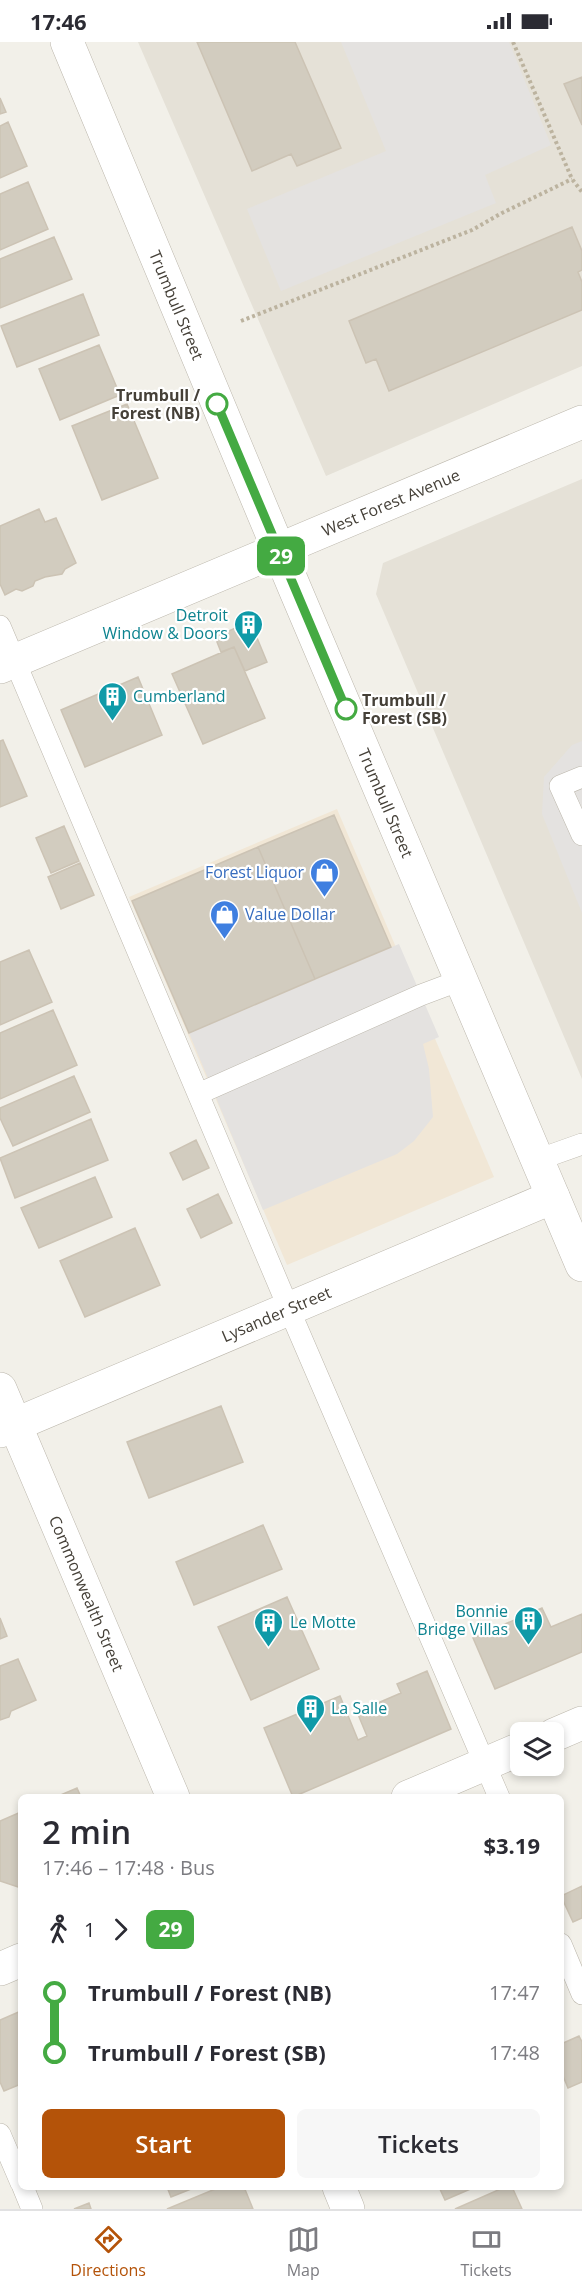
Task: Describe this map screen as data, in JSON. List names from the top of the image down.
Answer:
{
  "streets": {
    "street": [
      "Trumbull Street",
      "West Forest Avenue",
      "Lysander Street",
      "Commonwealth Street"
    ]
  },
  "crossings": [
    ["Trumbull Street", "West Forest Avenue"],
    ["Trumbull Street", "Lysander Street"],
    ["Lysander Street", "Commonwealth Street"]
  ],
  "places": {
    "other": ["Trumbull / Forest (NB)", "Trumbull / Forest (SB)"],
    "building": [
      "Detroit Window & Doors",
      "Cumberland",
      "Bonnie Bridge Villas",
      "Le Motte",
      "La Salle"
    ],
    "shop": ["Forest Liquor", "Value Dollar"]
  },
  "lines": ["bus line 29"],
  "page": {
    "status": "17:46",
    "on_map": "29",
    "heading": ["2 min", "17:46 – 17:48 · Bus", "$3.19"],
    "legs": ["1", "29"],
    "list": [
      {
        "name": "Trumbull / Forest (NB)",
        "value": "17:47"
      },
      {
        "name": "Trumbull / Forest (SB)",
        "value": "17:48"
      }
    ],
    "buttons": ["Start", "Tickets"],
    "tabs": ["Directions", "Map", "Tickets"]
  }
}
